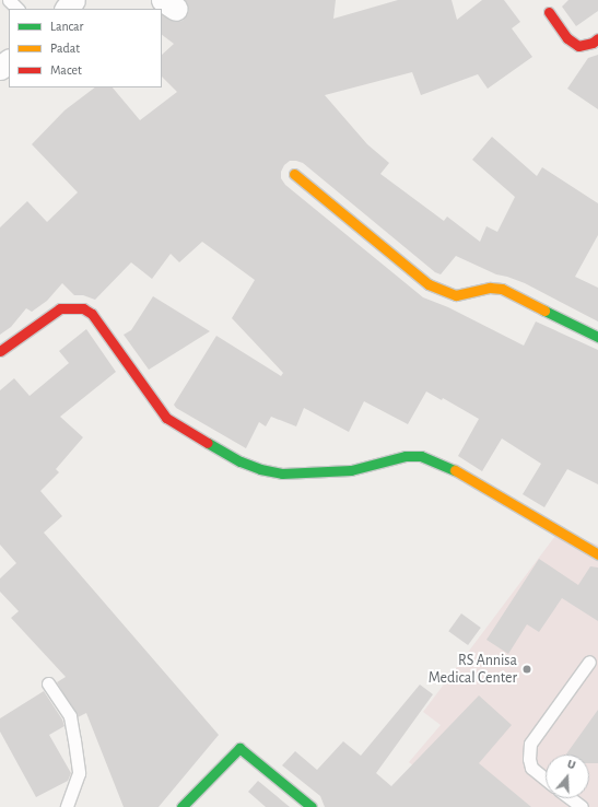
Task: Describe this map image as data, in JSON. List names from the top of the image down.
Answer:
{
  "places": ["RS Annisa Medical Center"],
  "legend": ["Lancar", "Padat", "Macet"],
  "north": "top"
}
